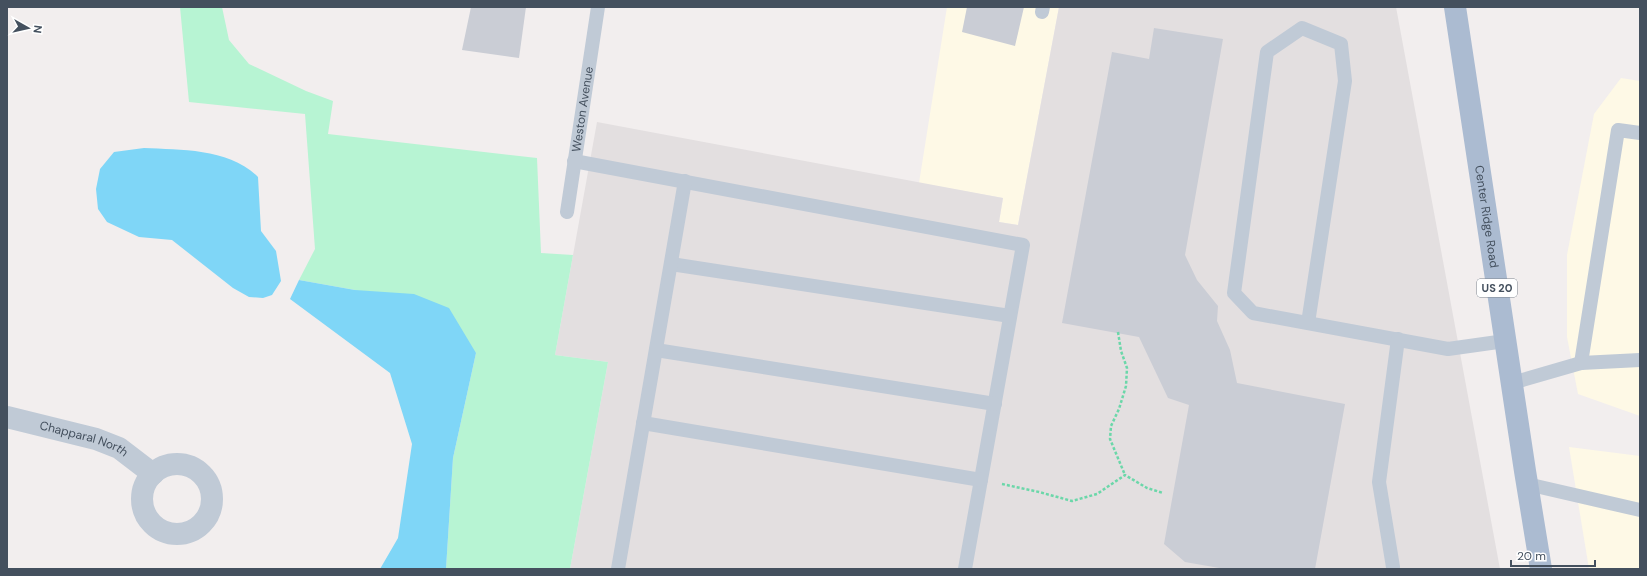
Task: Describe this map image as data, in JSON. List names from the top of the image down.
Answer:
{
  "streets": {
    "main road": ["Center Ridge Road", "US 20"],
    "street": ["Chapparal North"],
    "lane": ["Weston Avenue"]
  },
  "scale_bar": "20 m",
  "north": "right"
}
